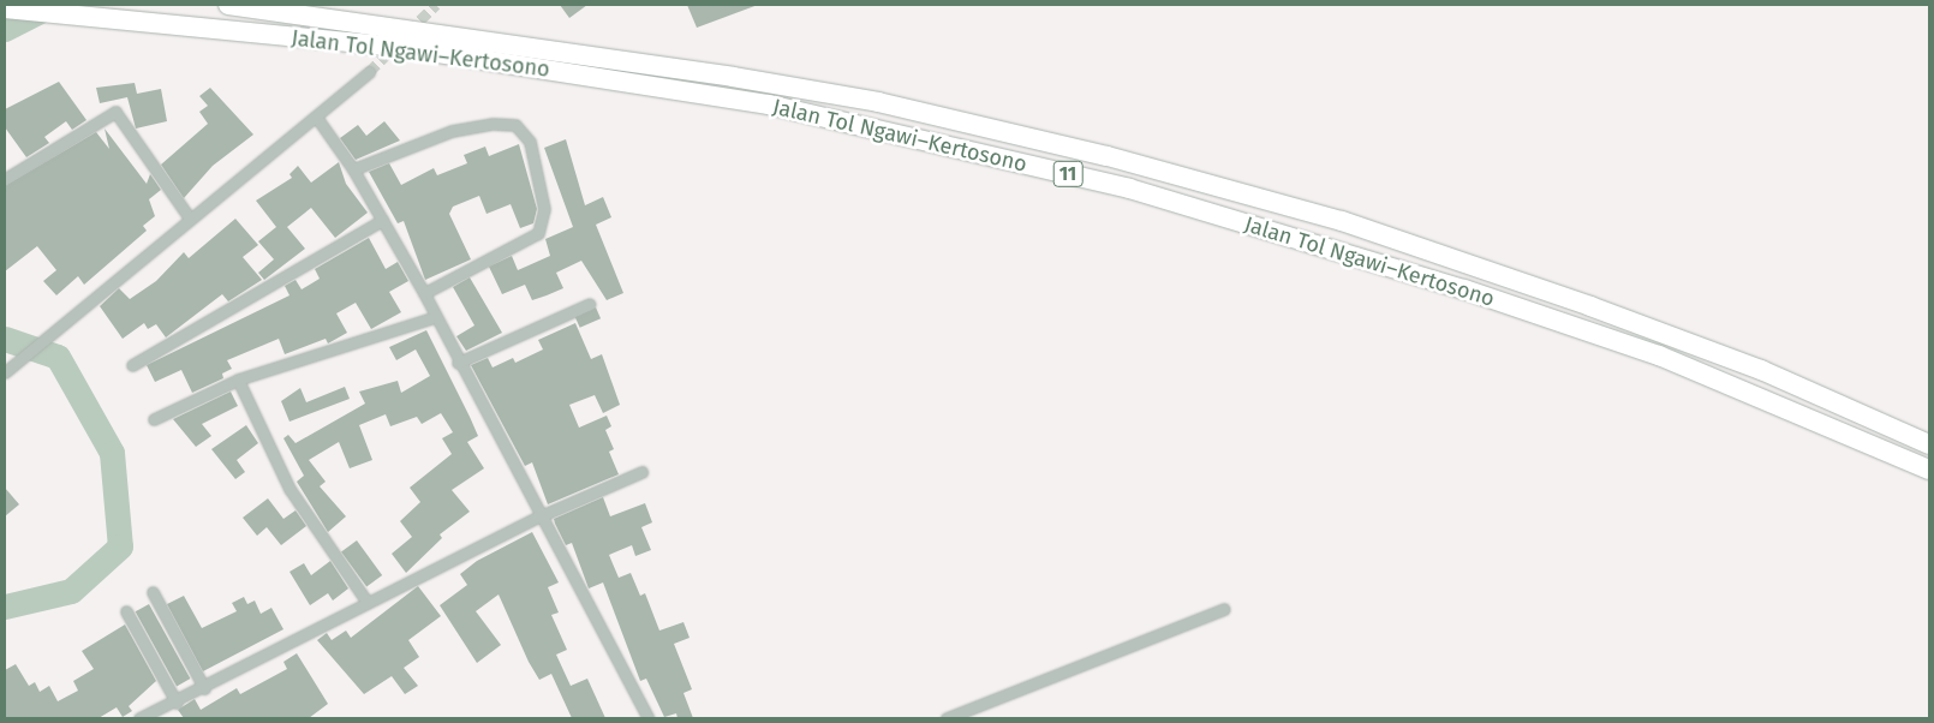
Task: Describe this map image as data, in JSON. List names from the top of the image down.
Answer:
{
  "streets": {
    "highway": ["Jalan Tol Ngawi–Kertosono", "11"]
  }
}
